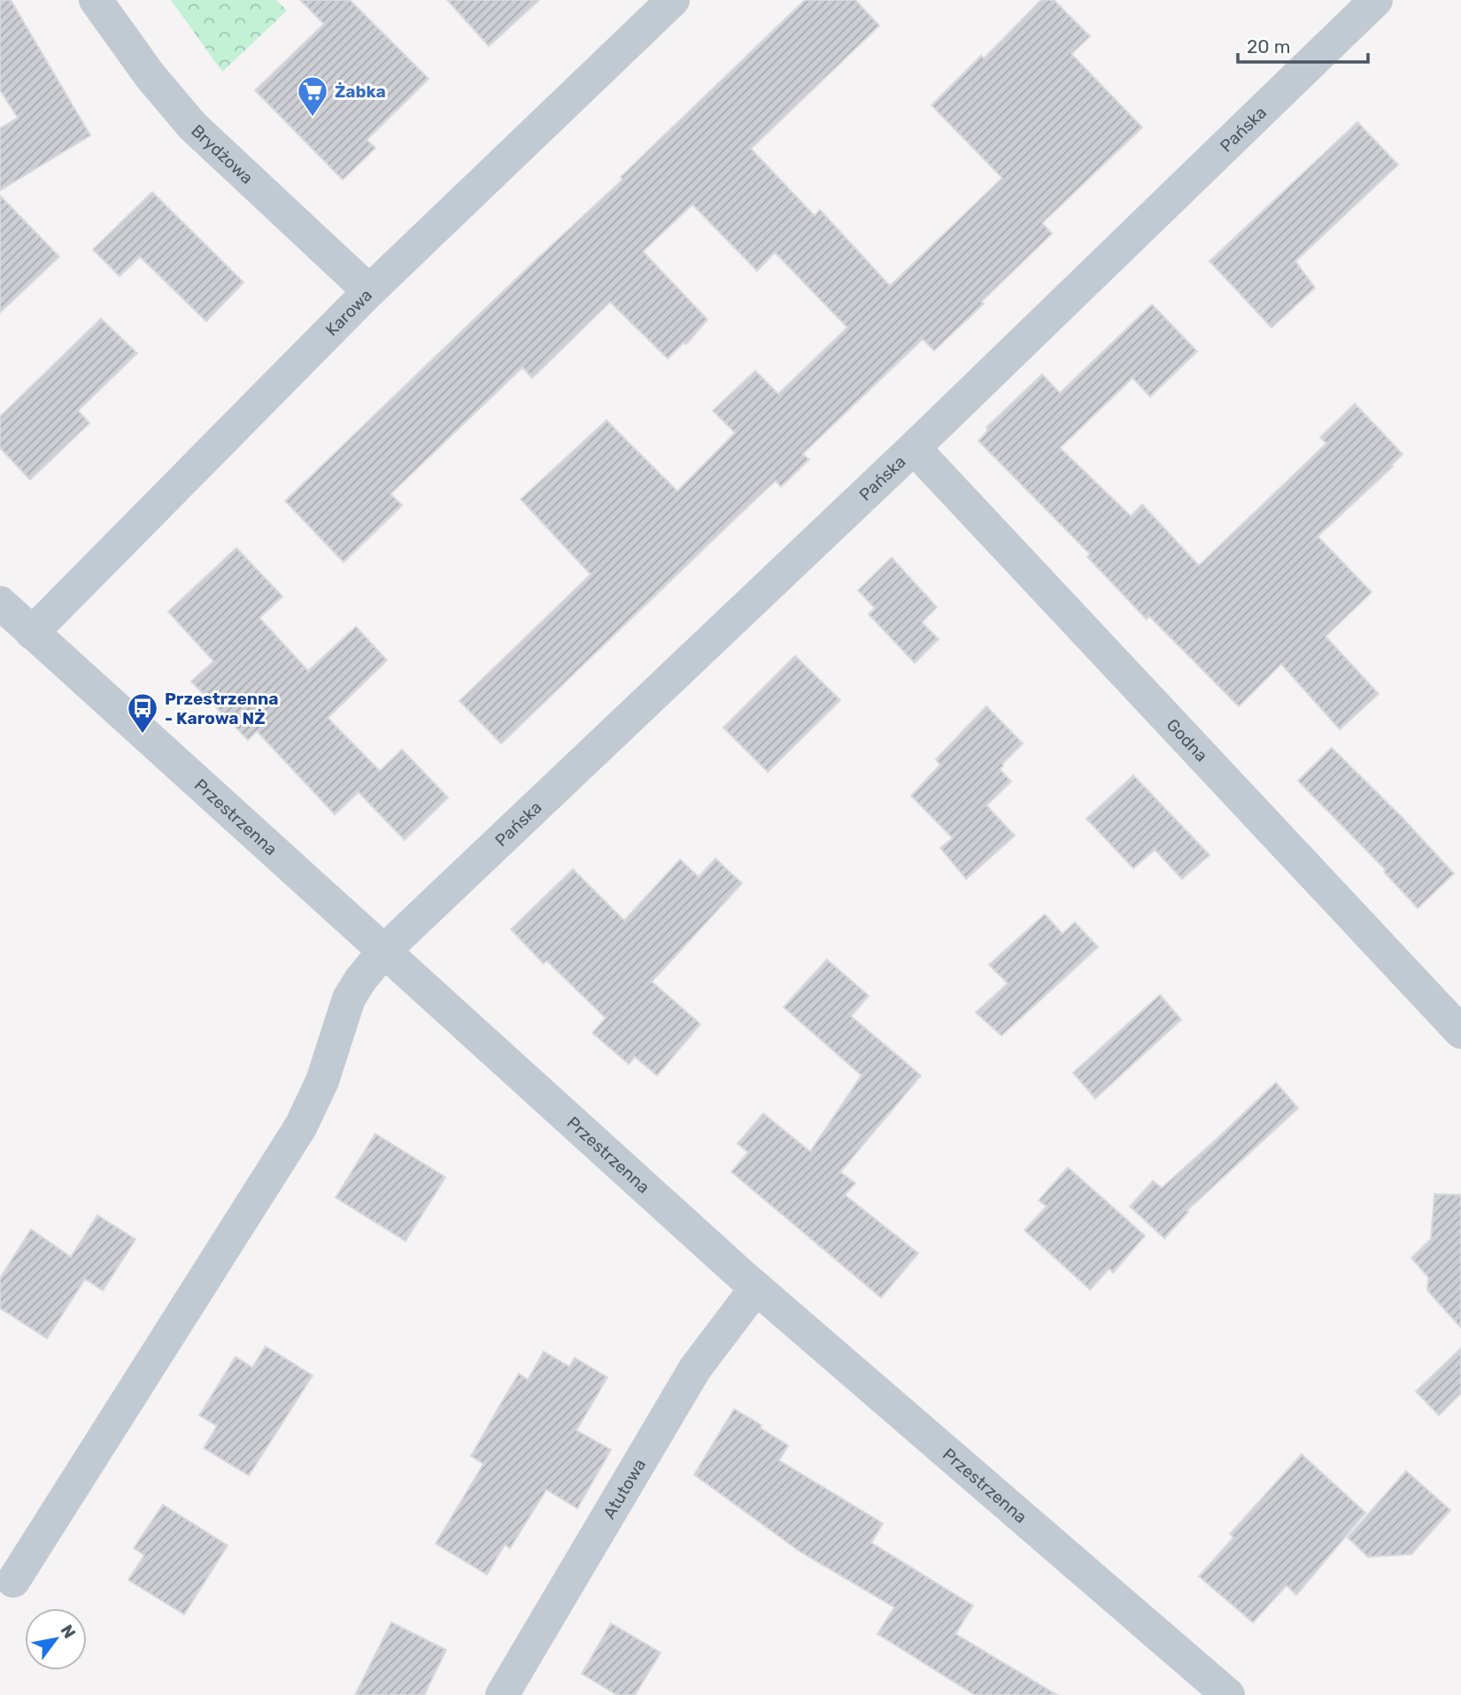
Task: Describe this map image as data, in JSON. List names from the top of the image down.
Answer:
{
  "streets": {
    "street": [
      "Pańska",
      "Brydżowa",
      "Karowa",
      "Godna",
      "Przestrzenna",
      "Atutowa"
    ]
  },
  "crossings": [
    ["Pańska", "Godna"],
    ["Pańska", "Przestrzenna"],
    ["Brydżowa", "Karowa"],
    ["Karowa", "Przestrzenna"],
    ["Przestrzenna", "Atutowa"]
  ],
  "places": {
    "supermarket": ["Żabka"],
    "bus stop": ["Przestrzenna - Karowa NŻ"]
  },
  "scale_bar": "20 m",
  "north": "top right"
}
